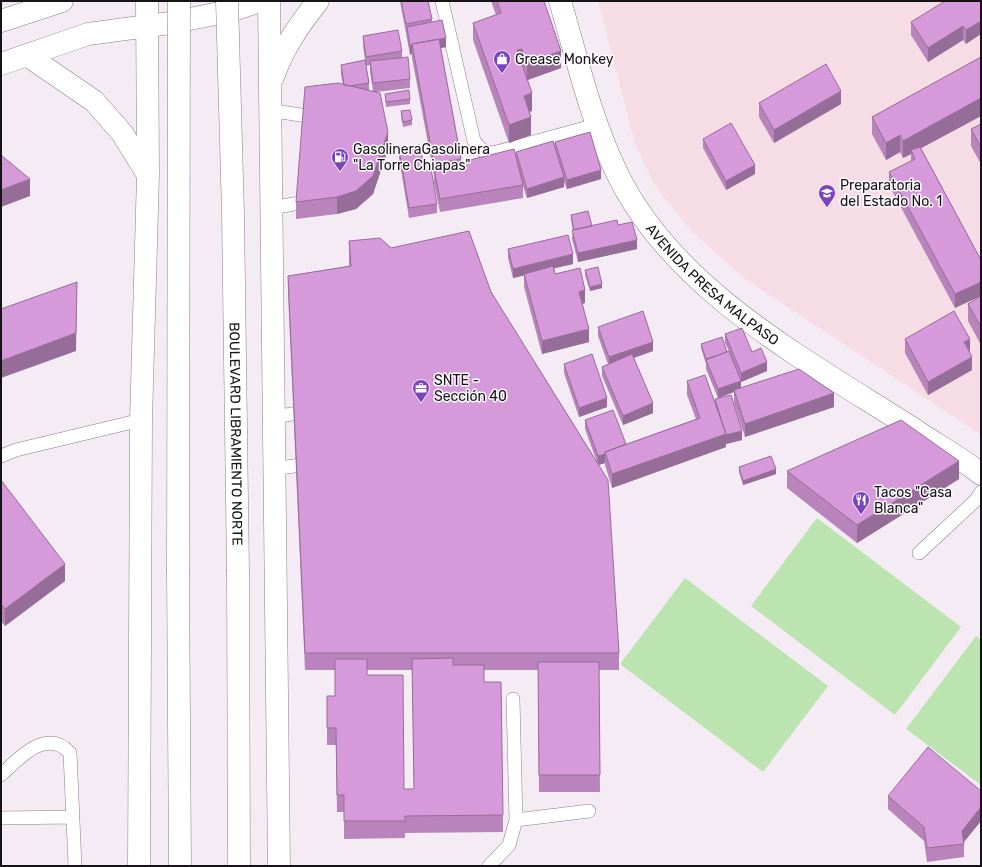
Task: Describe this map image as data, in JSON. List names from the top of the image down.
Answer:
{
  "streets": {
    "main road": ["AVENIDA PRESA MALPASO", "BOULEVARD LIBRAMIENTO NORTE"]
  },
  "places": {
    "shop": ["Grease Monkey"],
    "fuel station": ["GasolineraGasolinera \"La Torre Chiapas\""],
    "school or university": ["Preparatoria del Estado No. 1"],
    "office": ["SNTE - Sección 40"],
    "restaurant": ["Tacos \"Casa Blanca\""]
  }
}
